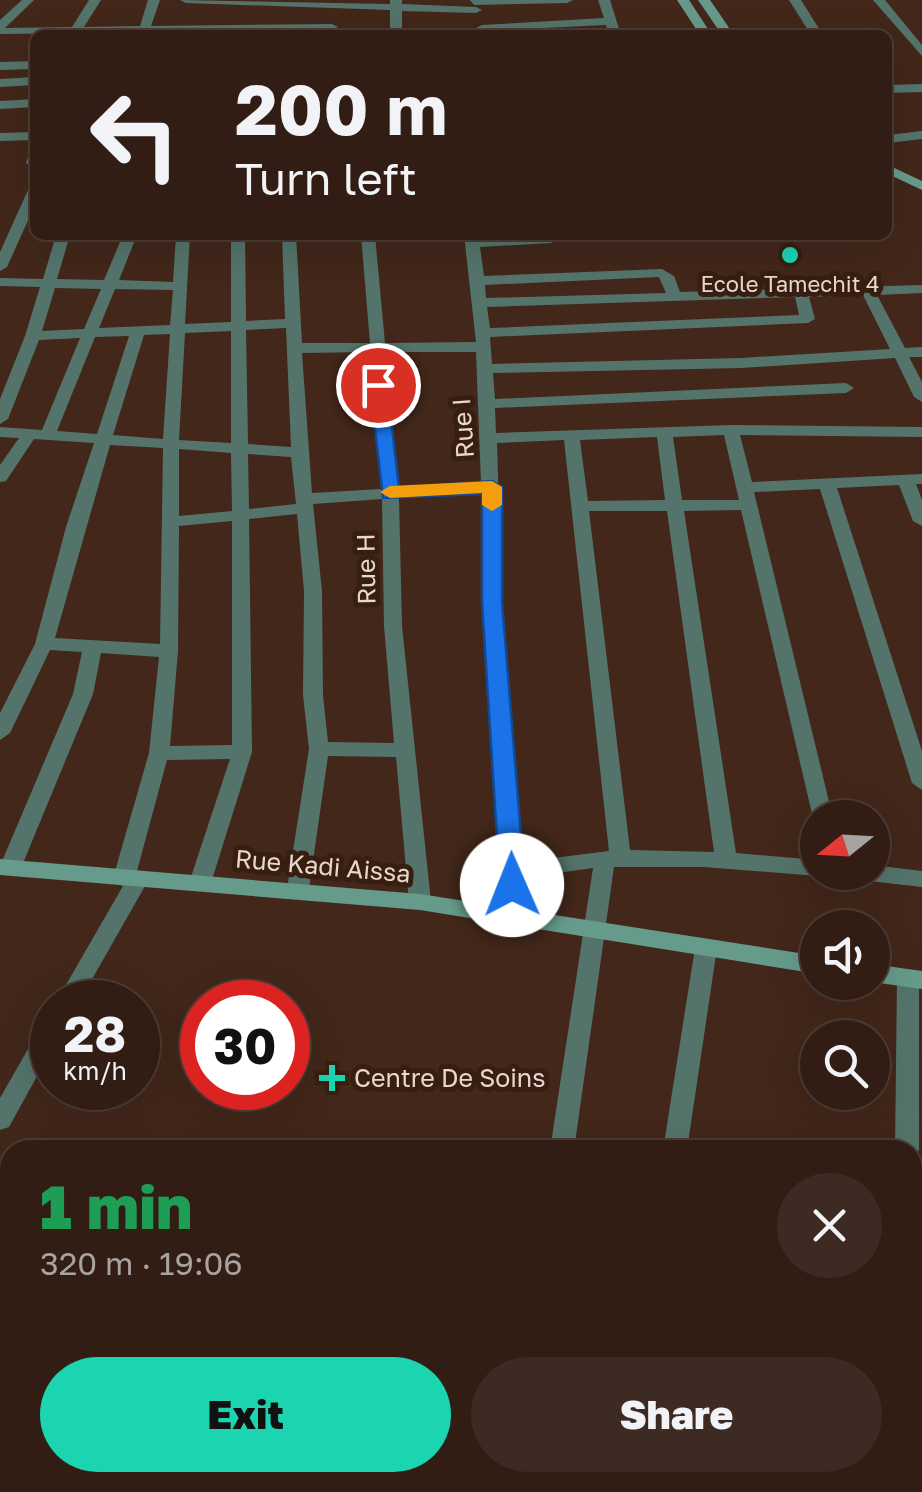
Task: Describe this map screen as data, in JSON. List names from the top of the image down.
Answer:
{
  "streets": {
    "main road": ["Rue Kadi Aissa"],
    "street": ["Rue I", "Rue H"]
  },
  "crossings": [
    ["Rue I", "Rue Kadi Aissa"],
    ["Rue H", "Rue Kadi Aissa"]
  ],
  "places": {
    "other": ["Ecole Tamechit 4"],
    "health": ["Centre De Soins"]
  },
  "north": "left",
  "page": {
    "turn": ["200 m", "Turn left"],
    "speed": "28 km/h",
    "limit": "30",
    "heading": ["1 min", "320 m · 19:06"],
    "buttons": ["Exit", "Share"]
  }
}
